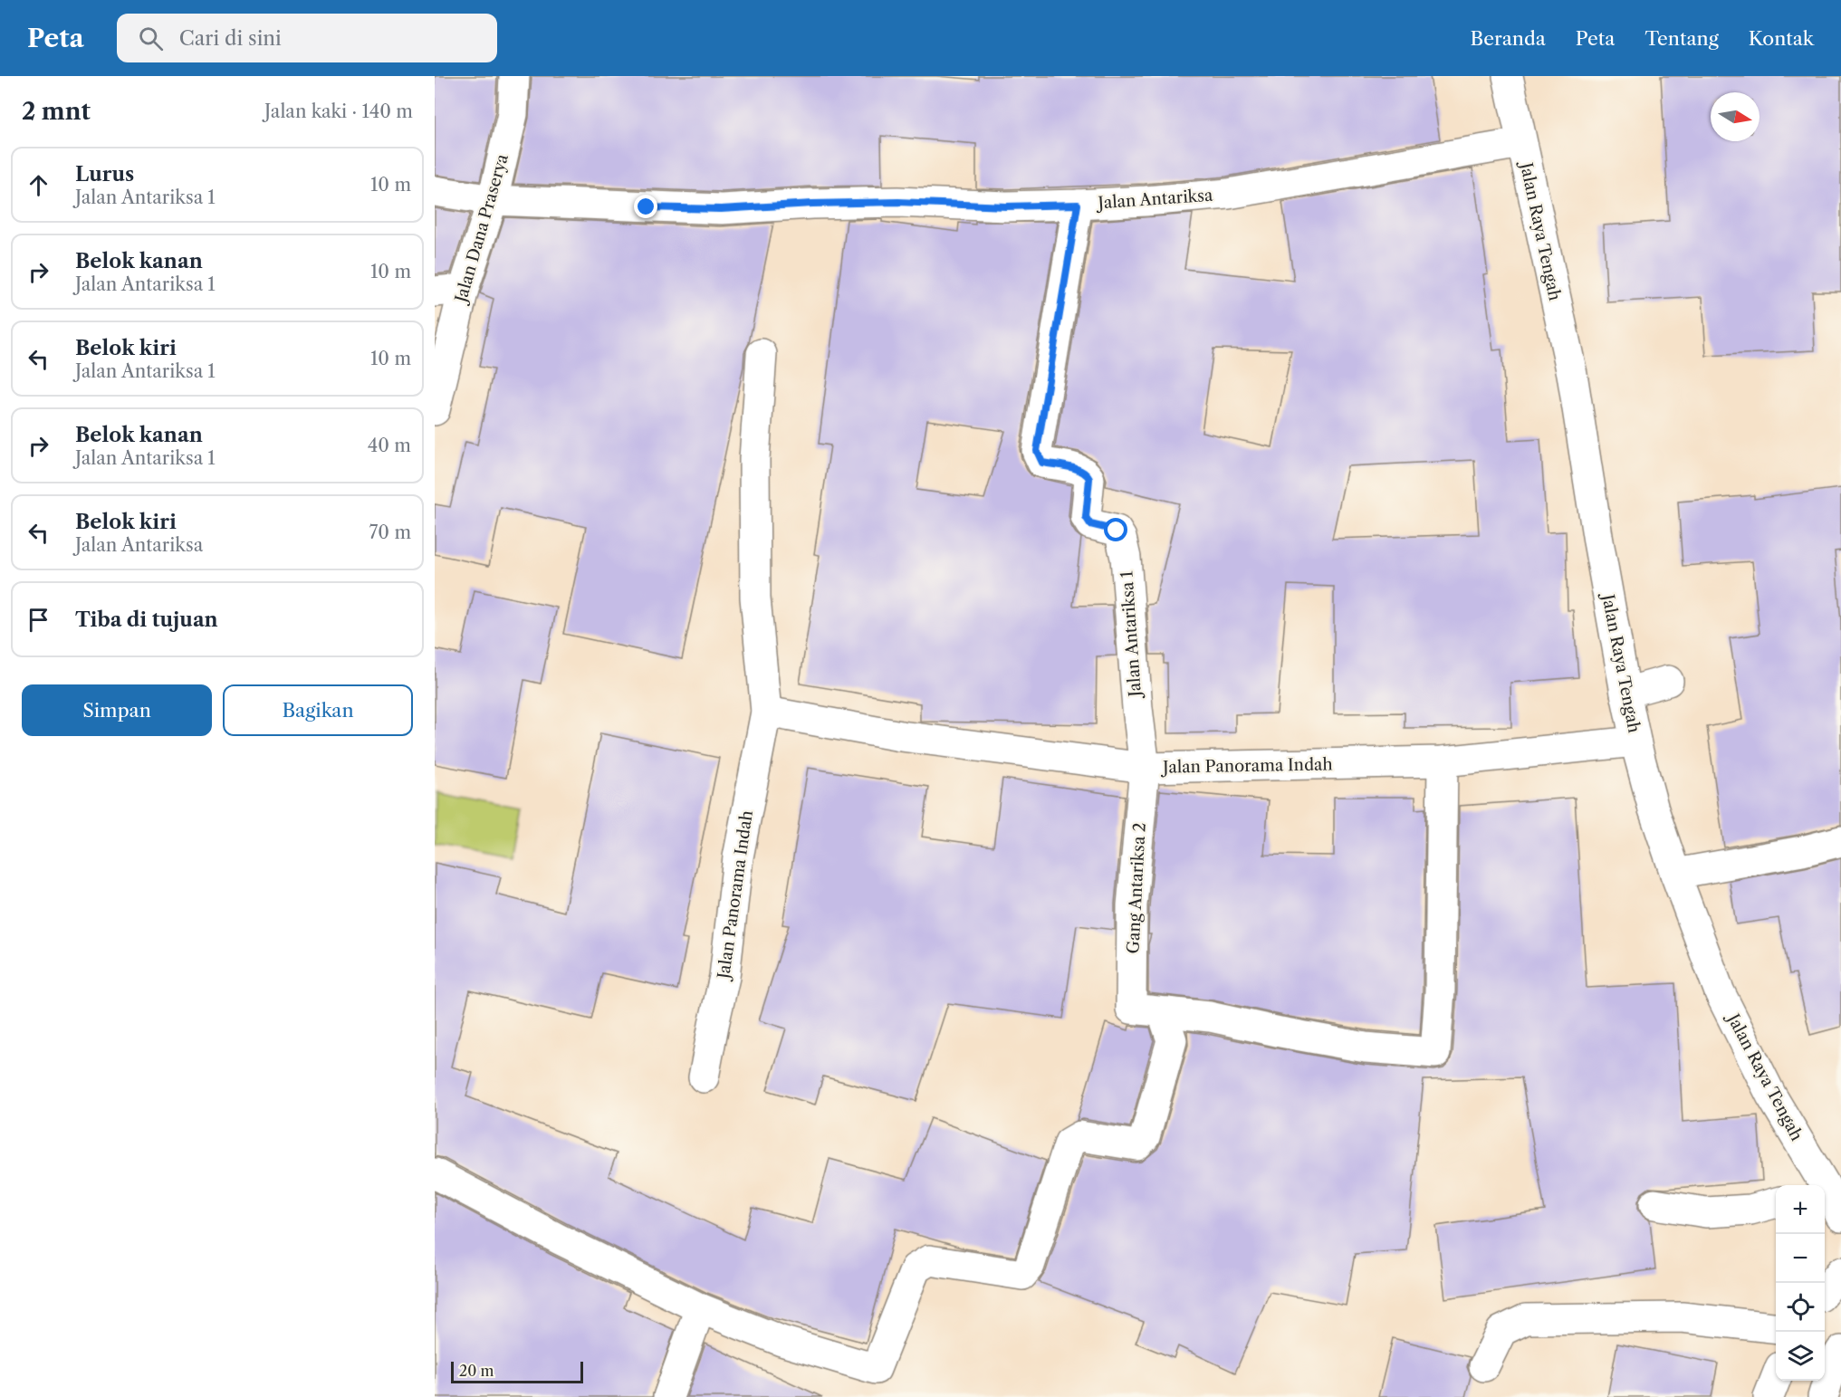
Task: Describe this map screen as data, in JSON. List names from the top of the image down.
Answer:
{
  "streets": {
    "street": [
      "Jalan Antariksa",
      "Jalan Dana Praserya",
      "Jalan Raya Tengah",
      "Jalan Antariksa 1",
      "Jalan Panorama Indah",
      "Gang Antariksa 2"
    ]
  },
  "crossings": [
    ["Jalan Antariksa", "Jalan Dana Praserya"],
    ["Jalan Antariksa", "Jalan Raya Tengah"],
    ["Jalan Antariksa", "Jalan Antariksa 1"],
    ["Jalan Raya Tengah", "Jalan Panorama Indah"],
    ["Jalan Antariksa 1", "Jalan Panorama Indah"],
    ["Jalan Antariksa 1", "Gang Antariksa 2"],
    ["Jalan Panorama Indah", "Gang Antariksa 2"]
  ],
  "scale_bar": "20 m",
  "north": "right",
  "page": {
    "header": "Peta",
    "search": "Cari di sini",
    "nav": [
      "Beranda",
      "Peta",
      "Tentang",
      "Kontak"
    ],
    "heading": ["2 mnt", "Jalan kaki · 140 m"],
    "list": [
      ["Lurus", "Jalan Antariksa 1", "10 m"],
      ["Belok kanan", "Jalan Antariksa 1", "10 m"],
      ["Belok kiri", "Jalan Antariksa 1", "10 m"],
      ["Belok kanan", "Jalan Antariksa 1", "40 m"],
      ["Belok kiri", "Jalan Antariksa", "70 m"],
      "Tiba di tujuan"
    ],
    "buttons": ["Simpan", "Bagikan"],
    "map_buttons": ["+", "−"],
    "scale": "20 m"
  }
}
